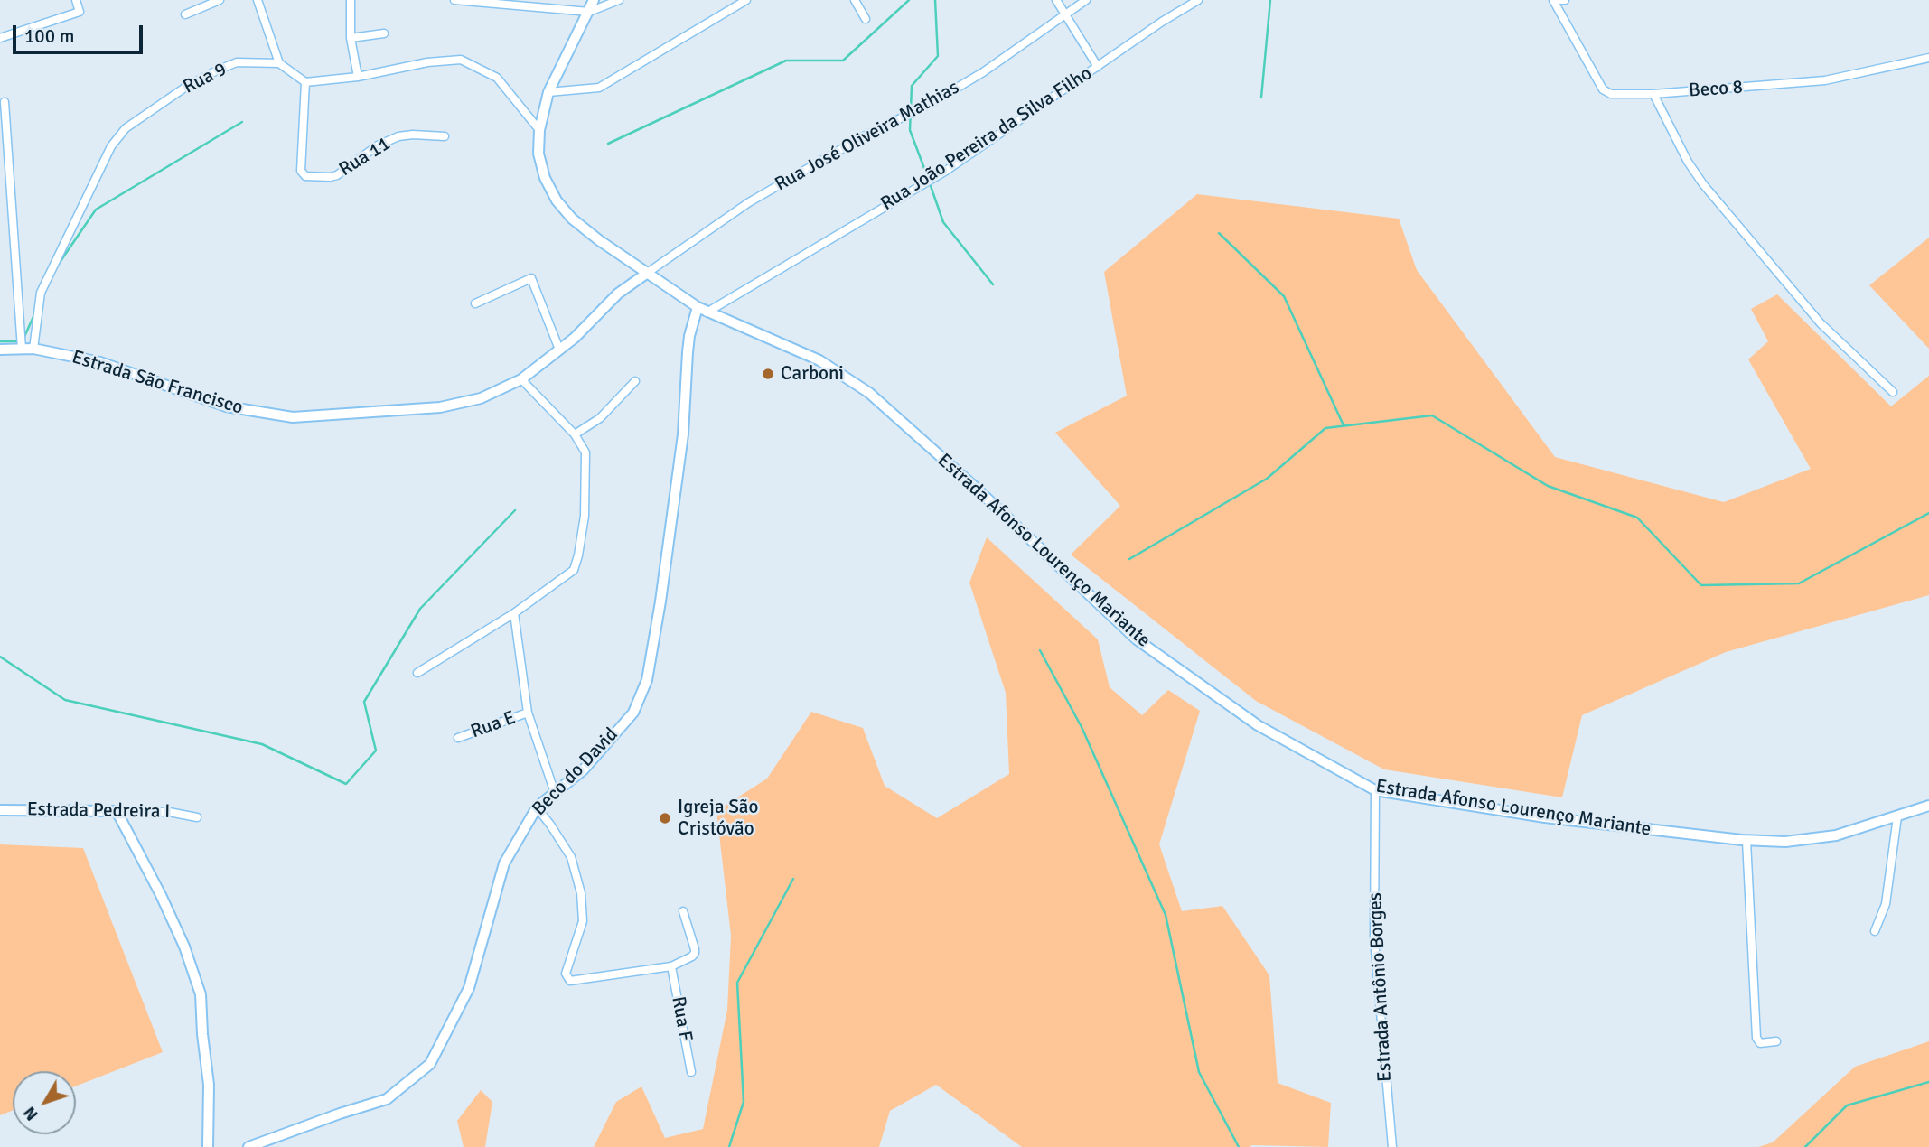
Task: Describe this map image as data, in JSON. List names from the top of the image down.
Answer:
{
  "streets": {
    "main road": [
      "Estrada São Francisco",
      "Estrada Afonso Lourenço Mariante",
      "Beco do David",
      "Estrada Pedreira I"
    ],
    "street": [
      "Rua 9",
      "Beco 8",
      "Rua José Oliveira Mathias",
      "Rua João Pereira da Silva Filho",
      "Rua 11",
      "Rua E",
      "Estrada Antônio Borges",
      "Rua F"
    ]
  },
  "crossings": [
    ["Rua 9", "Estrada São Francisco"],
    ["Rua José Oliveira Mathias", "Estrada São Francisco"],
    ["Rua José Oliveira Mathias", "Estrada Afonso Lourenço Mariante"],
    ["Rua João Pereira da Silva Filho", "Estrada Afonso Lourenço Mariante"],
    ["Rua João Pereira da Silva Filho", "Beco do David"],
    ["Estrada São Francisco", "Estrada Afonso Lourenço Mariante"],
    ["Estrada Afonso Lourenço Mariante", "Beco do David"],
    ["Estrada Afonso Lourenço Mariante", "Estrada Antônio Borges"]
  ],
  "places": ["Carboni", "Igreja São Cristóvão"],
  "scale_bar": "100 m",
  "north": "bottom left"
}
